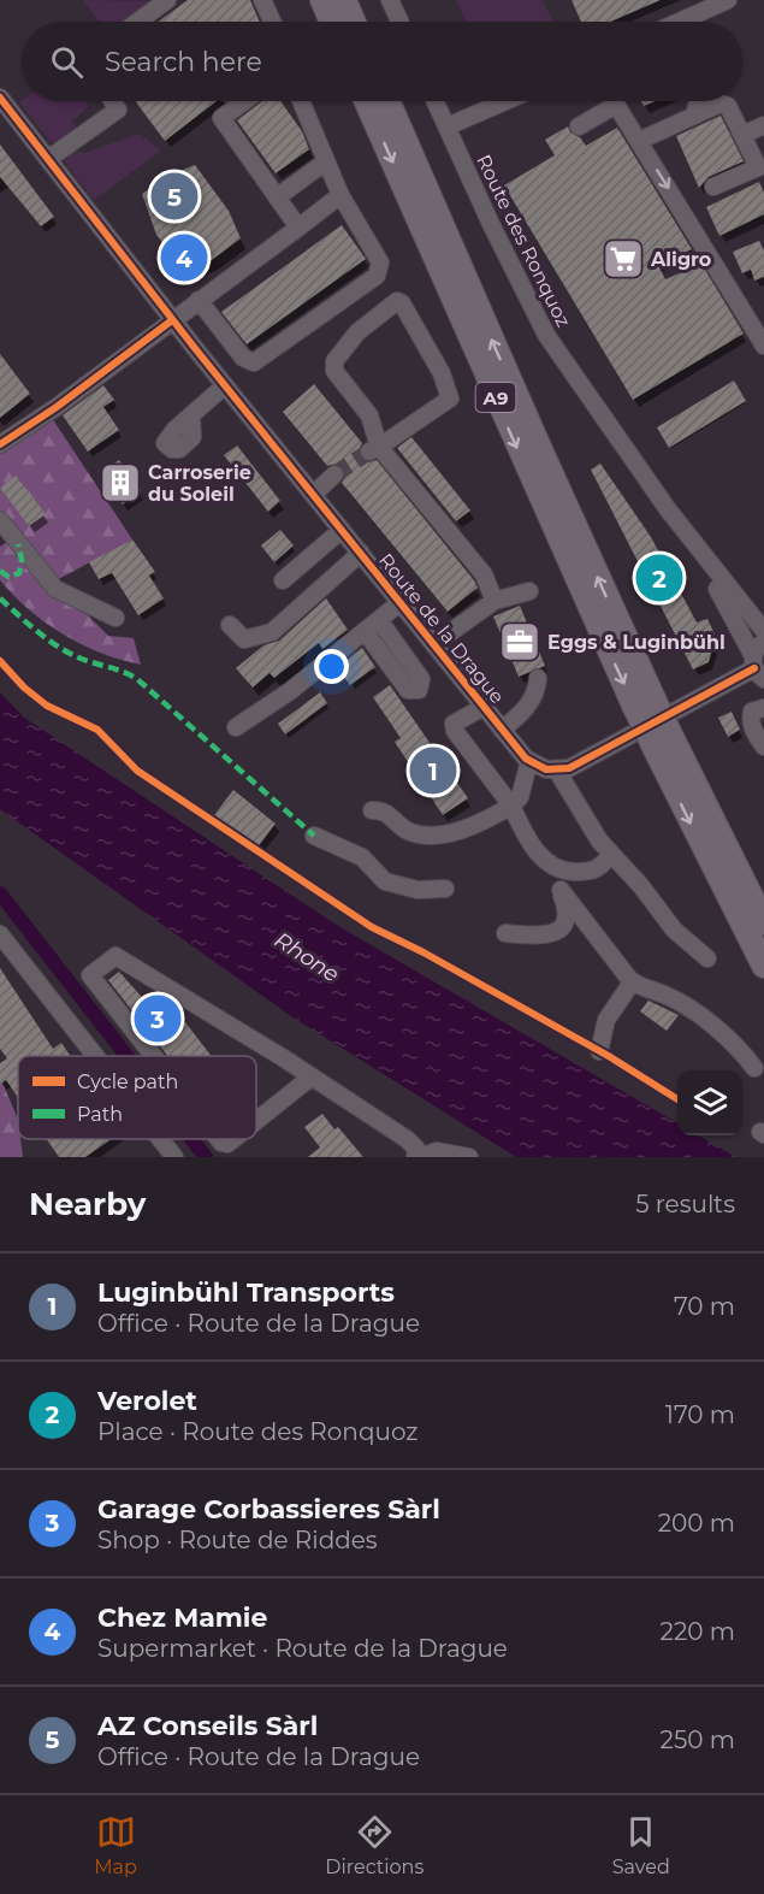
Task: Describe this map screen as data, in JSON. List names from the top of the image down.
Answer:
{
  "streets": {
    "highway": ["A9"],
    "street": ["Route des Ronquoz", "Route de la Drague"]
  },
  "water": ["Rhone"],
  "places": {
    "supermarket": ["Aligro"],
    "building": ["Carroserie du Soleil"],
    "office": ["Eggs & Luginbühl"]
  },
  "legend": ["Cycle path", "Path"],
  "page": {
    "search": "Search here",
    "pins": [
      "5",
      "4",
      "2",
      "1",
      "3"
    ],
    "heading": ["Nearby", "5 results"],
    "list": [
      {
        "mark": "1",
        "name": "Luginbühl Transports",
        "note": "Office · Route de la Drague",
        "value": "70 m"
      },
      {
        "mark": "2",
        "name": "Verolet",
        "note": "Place · Route des Ronquoz",
        "value": "170 m"
      },
      {
        "mark": "3",
        "name": "Garage Corbassieres Sàrl",
        "note": "Shop · Route de Riddes",
        "value": "200 m"
      },
      {
        "mark": "4",
        "name": "Chez Mamie",
        "note": "Supermarket · Route de la Drague",
        "value": "220 m"
      },
      {
        "mark": "5",
        "name": "AZ Conseils Sàrl",
        "note": "Office · Route de la Drague",
        "value": "250 m"
      }
    ],
    "nav": ["Map", "Directions", "Saved"]
  }
}
